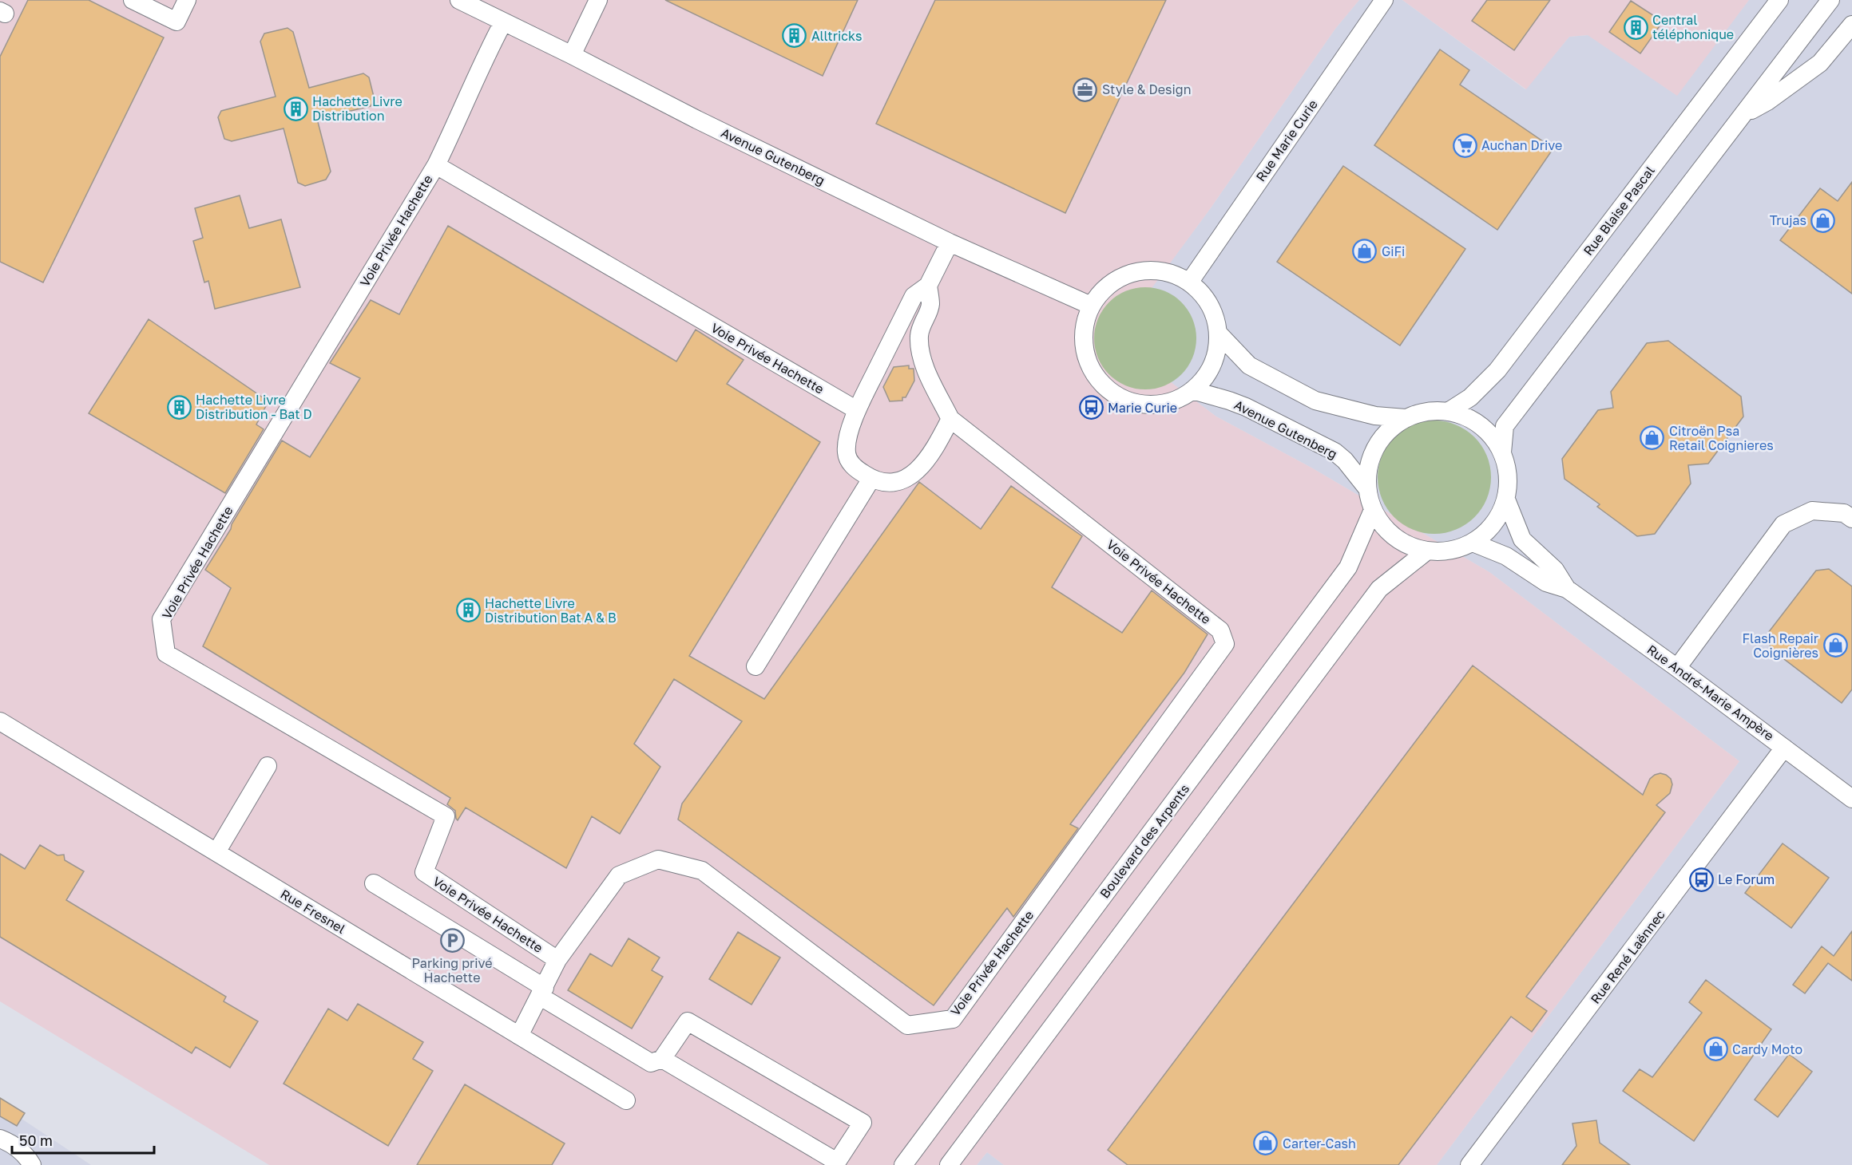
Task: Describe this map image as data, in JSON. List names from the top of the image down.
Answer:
{
  "streets": {
    "street": [
      "Rue Marie Curie",
      "Avenue Gutenberg",
      "Rue Blaise Pascal",
      "Voie Privée Hachette",
      "Rue André-Marie Ampère",
      "Boulevard des Arpents",
      "Rue Fresnel",
      "Rue René Laënnec"
    ]
  },
  "crossings": [
    ["Rue Marie Curie", "Avenue Gutenberg"],
    ["Avenue Gutenberg", "Rue Blaise Pascal"],
    ["Avenue Gutenberg", "Voie Privée Hachette"],
    ["Avenue Gutenberg", "Boulevard des Arpents"],
    ["Rue Blaise Pascal", "Boulevard des Arpents"],
    ["Rue André-Marie Ampère", "Rue René Laënnec"]
  ],
  "places": {
    "building": [
      "Central téléphonique",
      "Alltricks",
      "Hachette Livre Distribution",
      "Hachette Livre Distribution - Bat D",
      "Hachette Livre Distribution Bat A & B"
    ],
    "office": ["Style & Design"],
    "supermarket": ["Auchan Drive"],
    "shop": [
      "Trujas",
      "GiFi",
      "Citroën Psa Retail Coignieres",
      "Flash Repair Coignières",
      "Cardy Moto",
      "Carter-Cash"
    ],
    "bus stop": ["Marie Curie", "Le Forum"],
    "parking": ["Parking privé Hachette"]
  },
  "scale_bar": "50 m"
}
